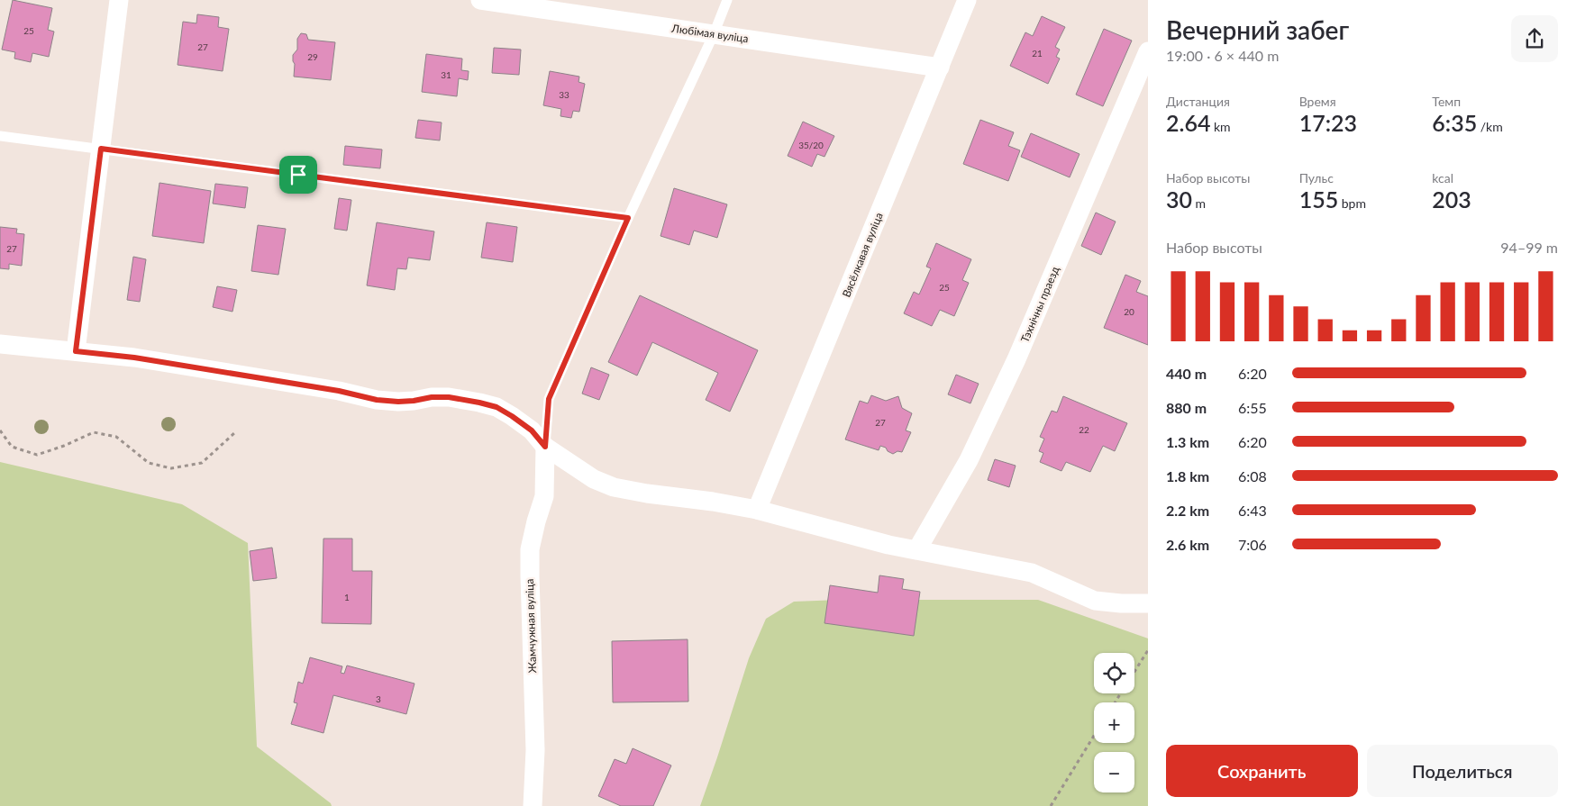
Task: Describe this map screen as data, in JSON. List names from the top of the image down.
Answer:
{
  "streets": {
    "street": [
      "Любімая вуліца",
      "Вясёлкавая вуліца",
      "Тэхнічны праезд",
      "Жамчужная вуліца"
    ]
  },
  "crossings": [
    ["Любімая вуліца", "Вясёлкавая вуліца"]
  ],
  "house_numbers": [
    "25",
    "27",
    "21",
    "29",
    "31",
    "33",
    "35/20",
    "27",
    "25",
    "20",
    "27",
    "22",
    "1",
    "3"
  ],
  "page": {
    "heading": ["Вечерний забег", "19:00 · 6 × 440 m"],
    "stats": [
      ["Дистанция", "2.64 km"],
      ["Время", "17:23"],
      ["Темп", "6:35 /km"],
      ["Набор высоты", "30 m"],
      ["Пульс", "155 bpm"],
      ["kcal", "203"]
    ],
    "chart": ["Набор высоты", "94–99 m"],
    "list": [
      {
        "name": "440 m",
        "note": "6:20"
      },
      {
        "name": "880 m",
        "note": "6:55"
      },
      {
        "name": "1.3 km",
        "note": "6:20"
      },
      {
        "name": "1.8 km",
        "note": "6:08"
      },
      {
        "name": "2.2 km",
        "note": "6:43"
      },
      {
        "name": "2.6 km",
        "note": "7:06"
      }
    ],
    "map_buttons": ["+", "−"],
    "buttons": ["Сохранить", "Поделиться"]
  }
}
